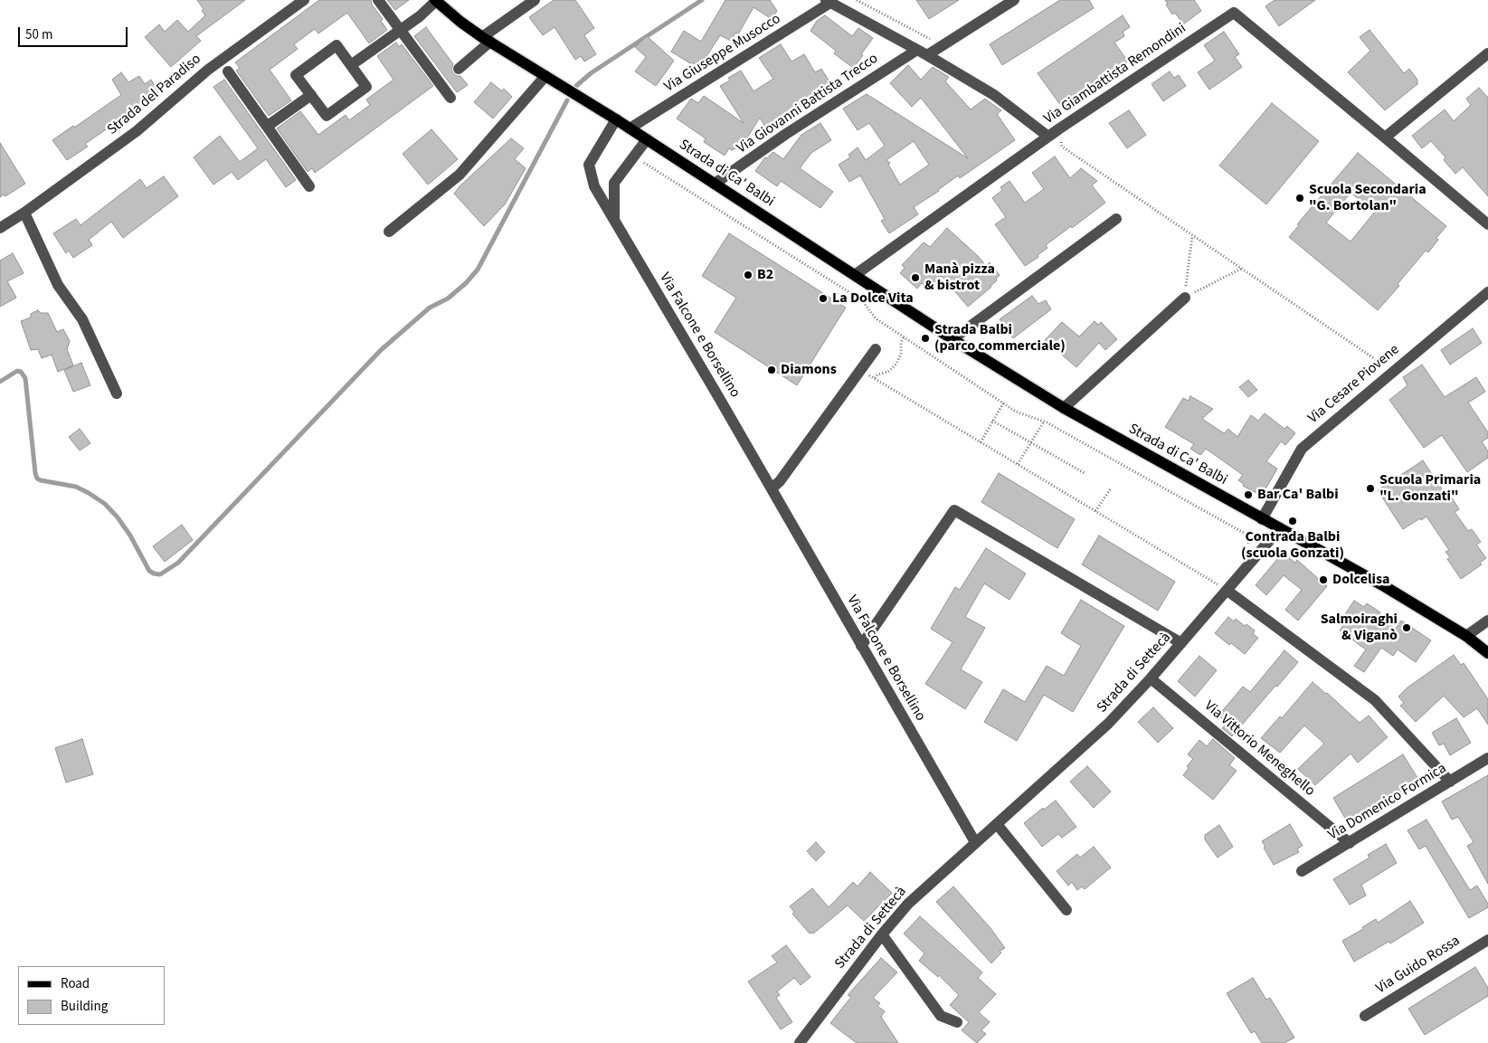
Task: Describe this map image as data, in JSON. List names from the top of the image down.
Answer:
{
  "streets": {
    "main road": ["Strada di Ca' Balbi"],
    "street": [
      "Via Giuseppe Musocco",
      "Via Giambattista Remondini",
      "Strada del Paradiso",
      "Via Giovanni Battista Trecco",
      "Via Falcone e Borsellino",
      "Via Cesare Piovene",
      "Strada di Settecà",
      "Via Vittorio Meneghello",
      "Via Domenico Formica",
      "Via Guido Rossa"
    ]
  },
  "crossings": [
    ["Via Giuseppe Musocco", "Strada di Ca' Balbi"],
    ["Via Giambattista Remondini", "Strada di Ca' Balbi"],
    ["Via Giovanni Battista Trecco", "Strada di Ca' Balbi"],
    ["Strada di Ca' Balbi", "Via Falcone e Borsellino"],
    ["Strada di Ca' Balbi", "Via Cesare Piovene"],
    ["Strada di Ca' Balbi", "Strada di Settecà"],
    ["Via Falcone e Borsellino", "Strada di Settecà"],
    ["Strada di Settecà", "Via Vittorio Meneghello"],
    ["Via Vittorio Meneghello", "Via Domenico Formica"]
  ],
  "places": [
    "Scuola Secondaria \"G. Bortolan\"",
    "B2",
    "Manà pizza & bistrot",
    "La Dolce Vita",
    "Strada Balbi (parco commerciale)",
    "Diamons",
    "Scuola Primaria \"L. Gonzati\"",
    "Bar Ca' Balbi",
    "Contrada Balbi (scuola Gonzati)",
    "Dolcelisa",
    "Salmoiraghi & Viganò"
  ],
  "legend": ["Road", "Building"],
  "scale_bar": "50 m"
}
